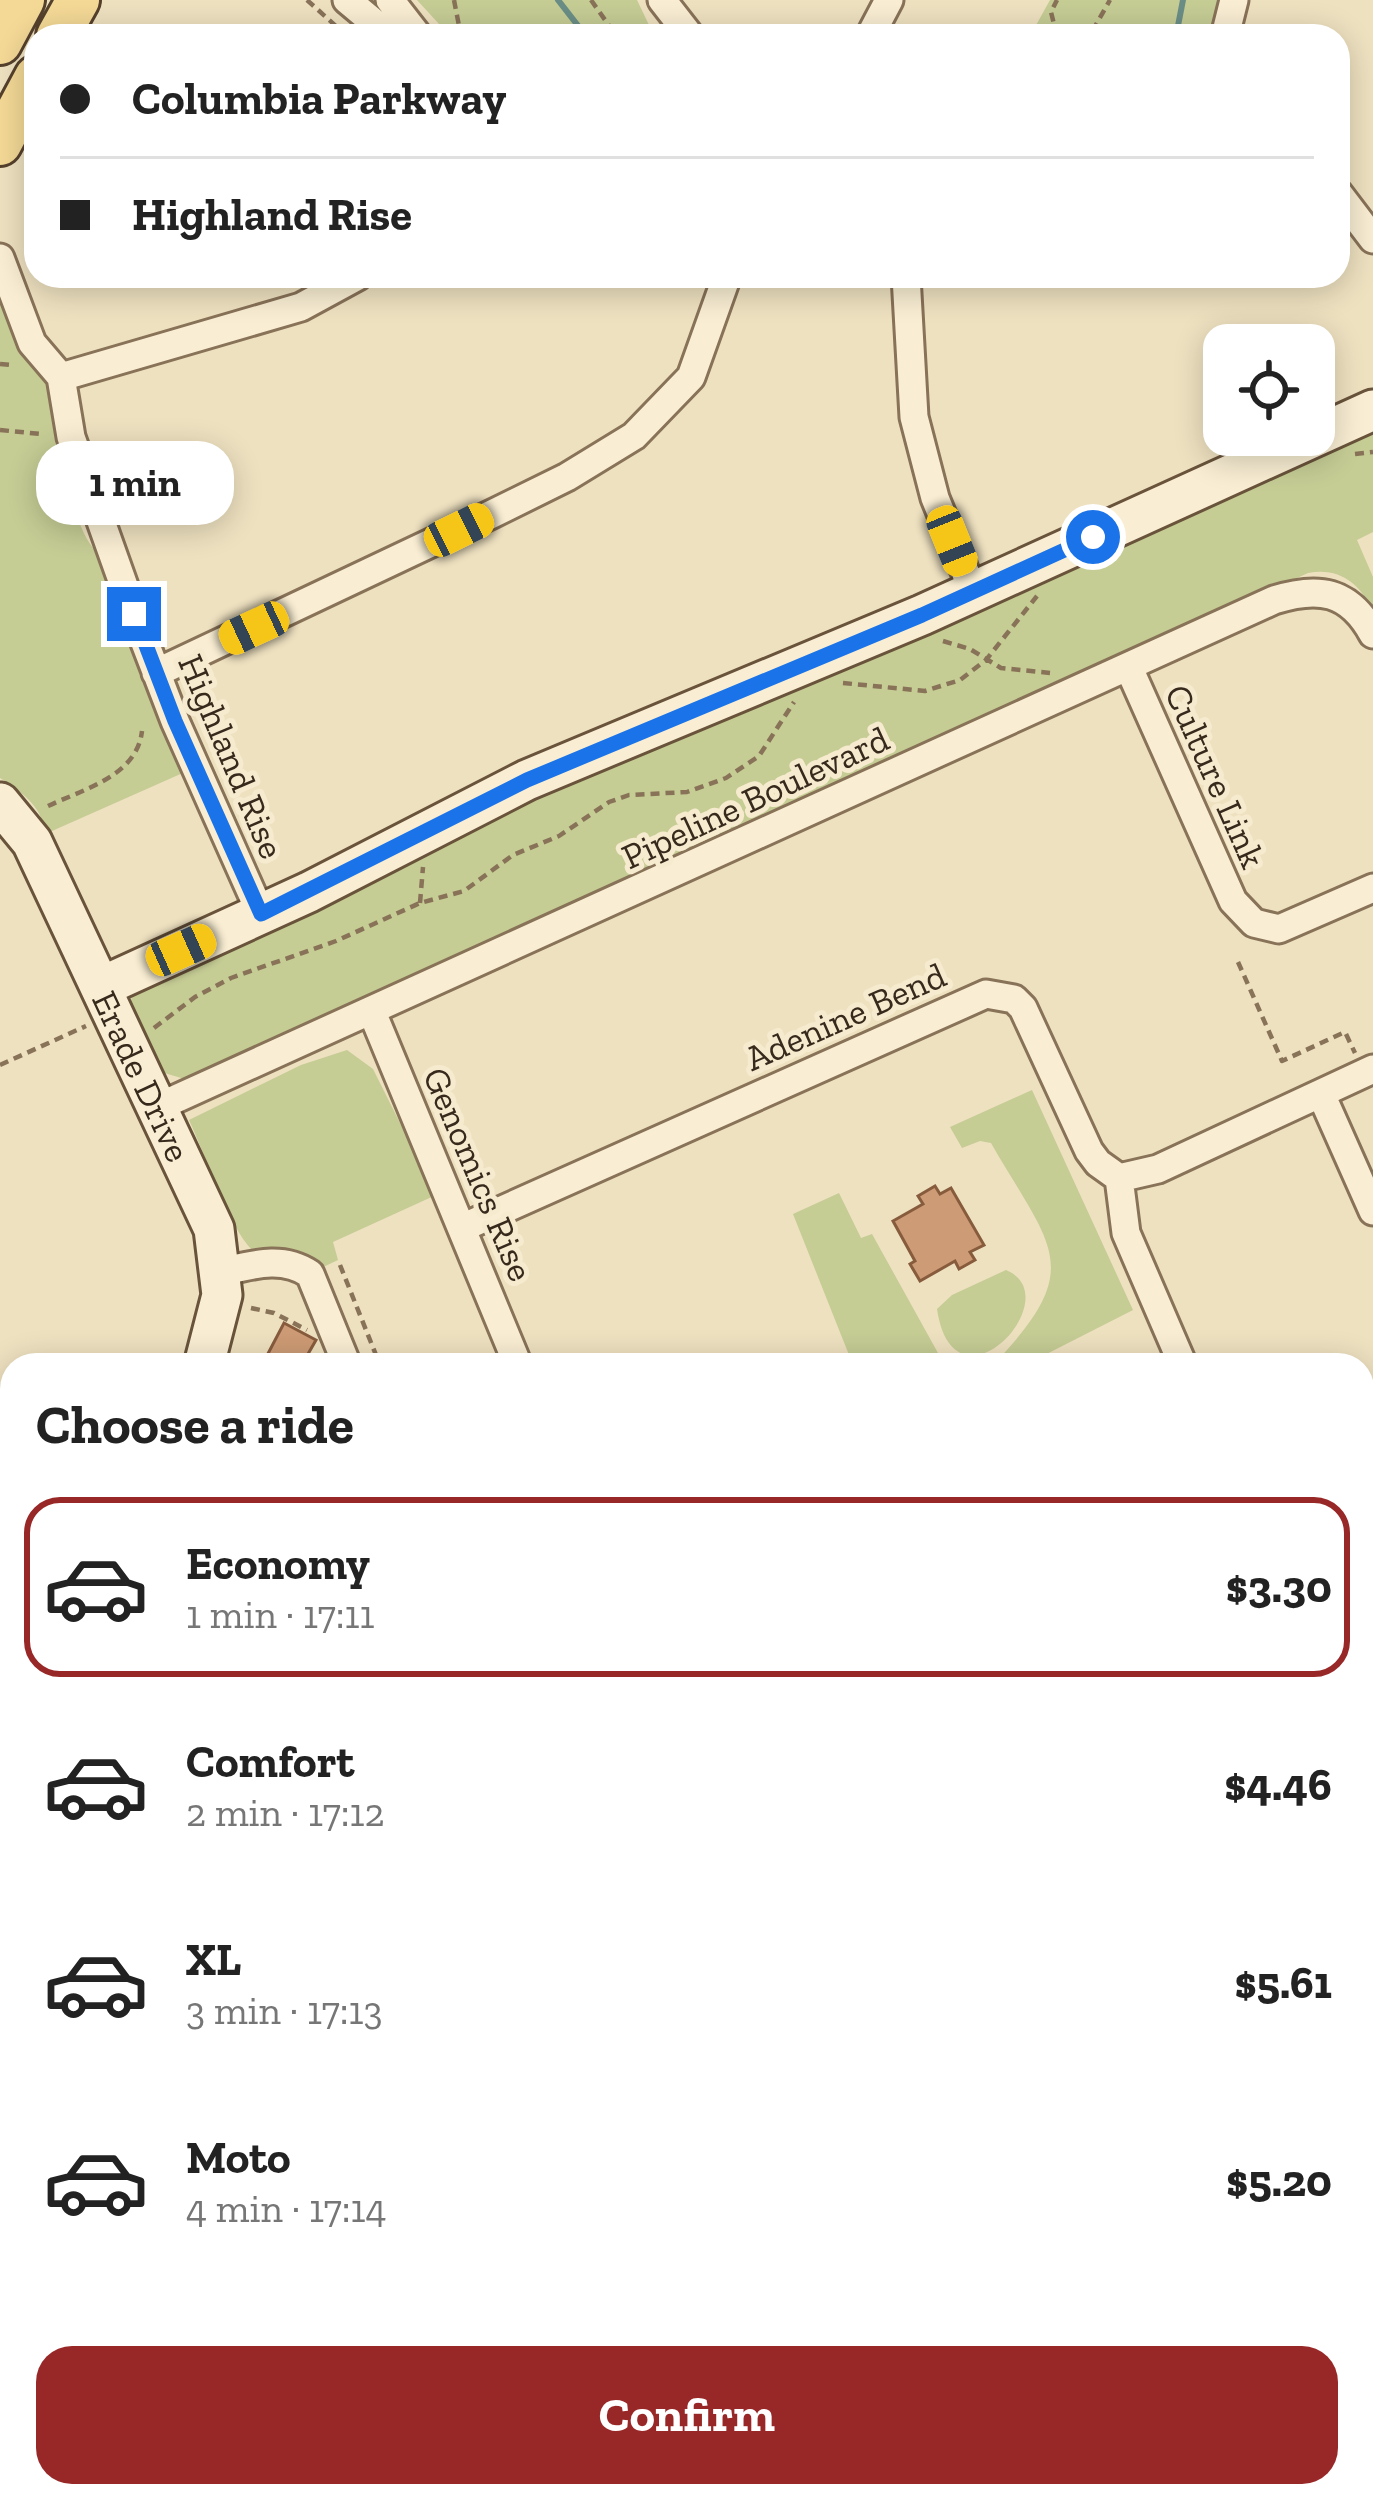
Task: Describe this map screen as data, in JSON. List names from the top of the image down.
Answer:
{
  "streets": {
    "street": [
      "Highland Rise",
      "Culture Link",
      "Pipeline Boulevard",
      "Adenine Bend",
      "Erade Drive",
      "Genomics Rise"
    ]
  },
  "crossings": [
    ["Culture Link", "Pipeline Boulevard"],
    ["Pipeline Boulevard", "Erade Drive"],
    ["Pipeline Boulevard", "Genomics Rise"],
    ["Adenine Bend", "Genomics Rise"]
  ],
  "page": {
    "banner": ["Columbia Parkway", "Highland Rise"],
    "bubble": "1 min",
    "heading": "Choose a ride",
    "list": [
      {
        "name": "Economy",
        "note": "1 min · 17:11",
        "value": "$3.30"
      },
      {
        "name": "Comfort",
        "note": "2 min · 17:12",
        "value": "$4.46"
      },
      {
        "name": "XL",
        "note": "3 min · 17:13",
        "value": "$5.61"
      },
      {
        "name": "Moto",
        "note": "4 min · 17:14",
        "value": "$5.20"
      }
    ],
    "buttons": "Confirm"
  }
}
